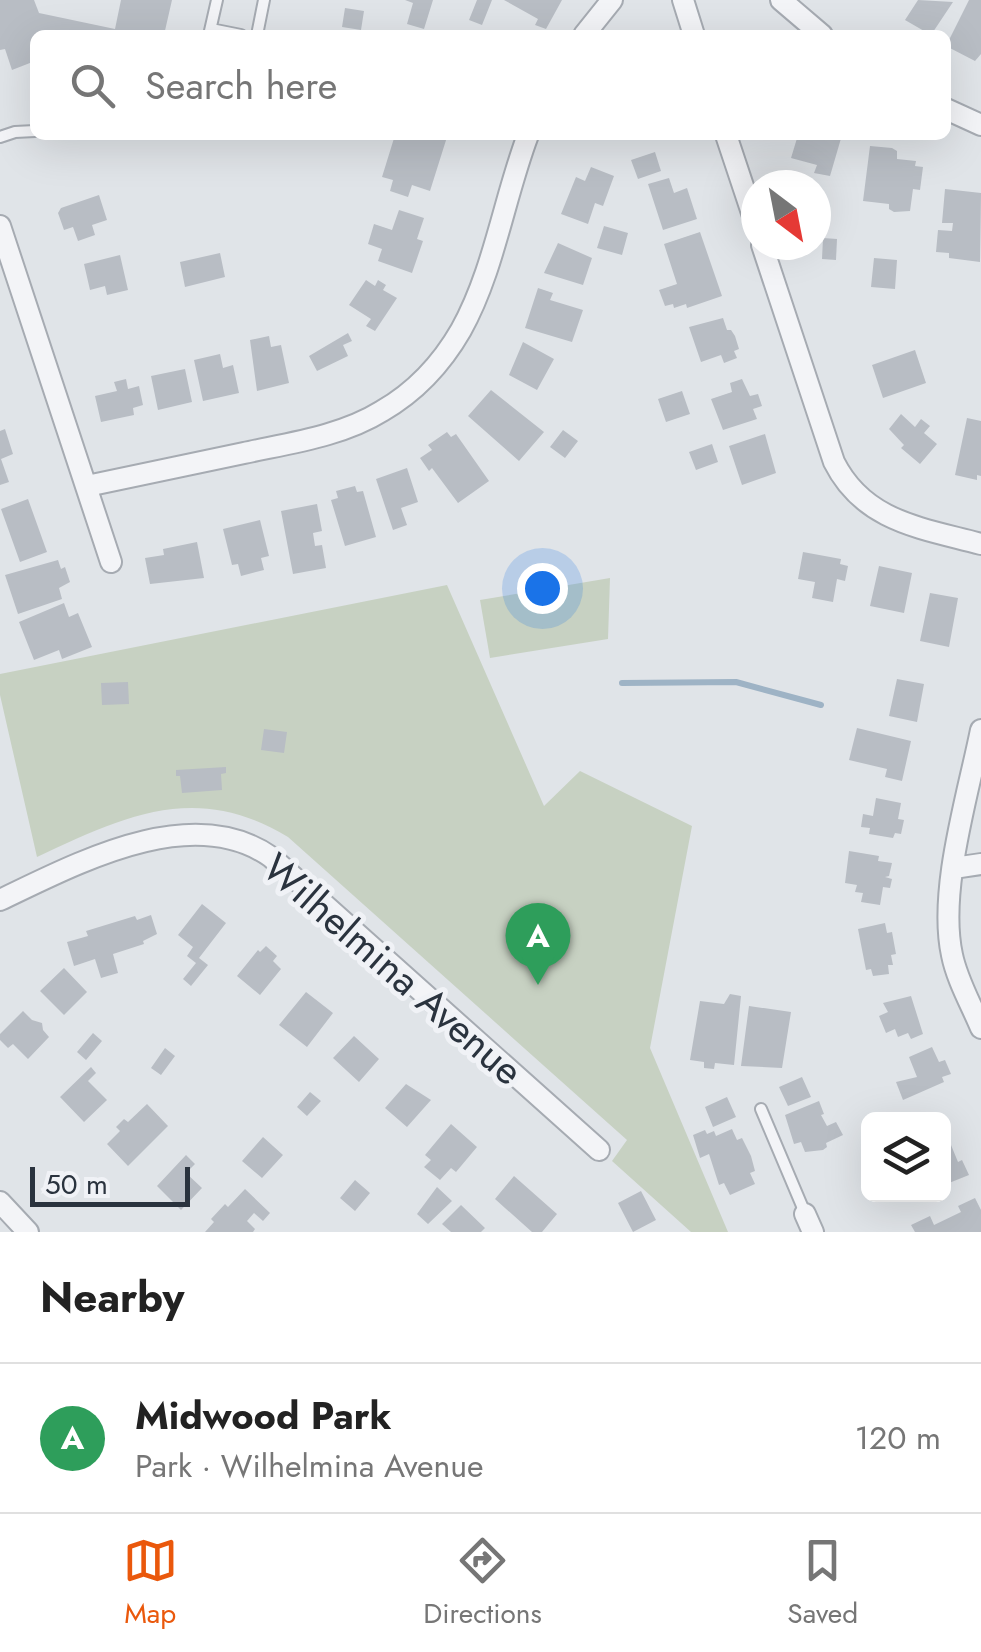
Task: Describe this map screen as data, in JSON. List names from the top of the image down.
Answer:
{
  "streets": {
    "street": ["Wilhelmina Avenue"]
  },
  "scale_bar": "50 m",
  "north": "bottom right",
  "page": {
    "search": "Search here",
    "pins": "A",
    "scale": "50 m",
    "heading": "Nearby",
    "list": [
      {
        "mark": "A",
        "name": "Midwood Park",
        "note": "Park · Wilhelmina Avenue",
        "value": "120 m"
      }
    ],
    "nav": ["Map", "Directions", "Saved"]
  }
}
